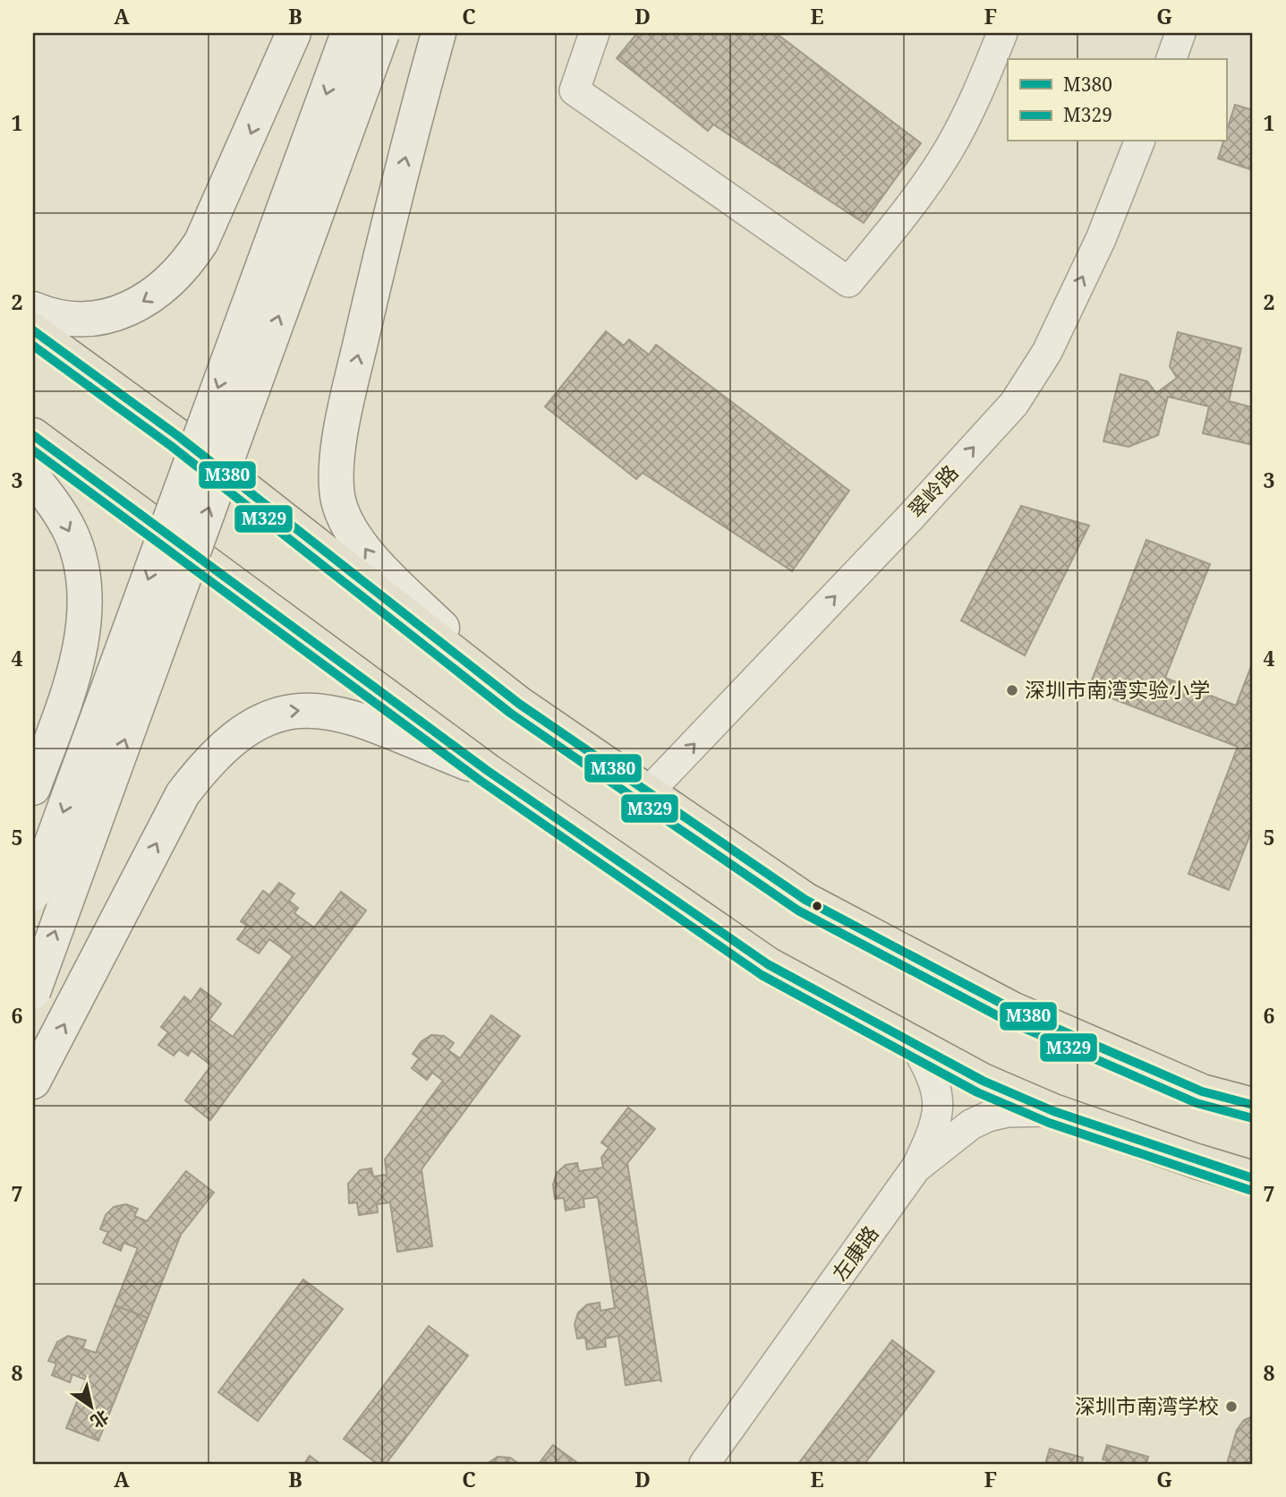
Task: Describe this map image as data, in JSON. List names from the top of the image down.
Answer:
{
  "streets": {
    "street": ["翠岭路", "左康路"]
  },
  "one_way": ["翠岭路"],
  "places": ["深圳市南湾实验小学", "深圳市南湾学校"],
  "lines": ["transit line M380", "transit line M329"],
  "legend": ["M380", "M329"],
  "north": "bottom right",
  "grid": {
    "columns": [
      "A",
      "B",
      "C",
      "D",
      "E",
      "F",
      "G"
    ],
    "rows": [
      "1",
      "2",
      "3",
      "4",
      "5",
      "6",
      "7",
      "8"
    ]
  }
}
